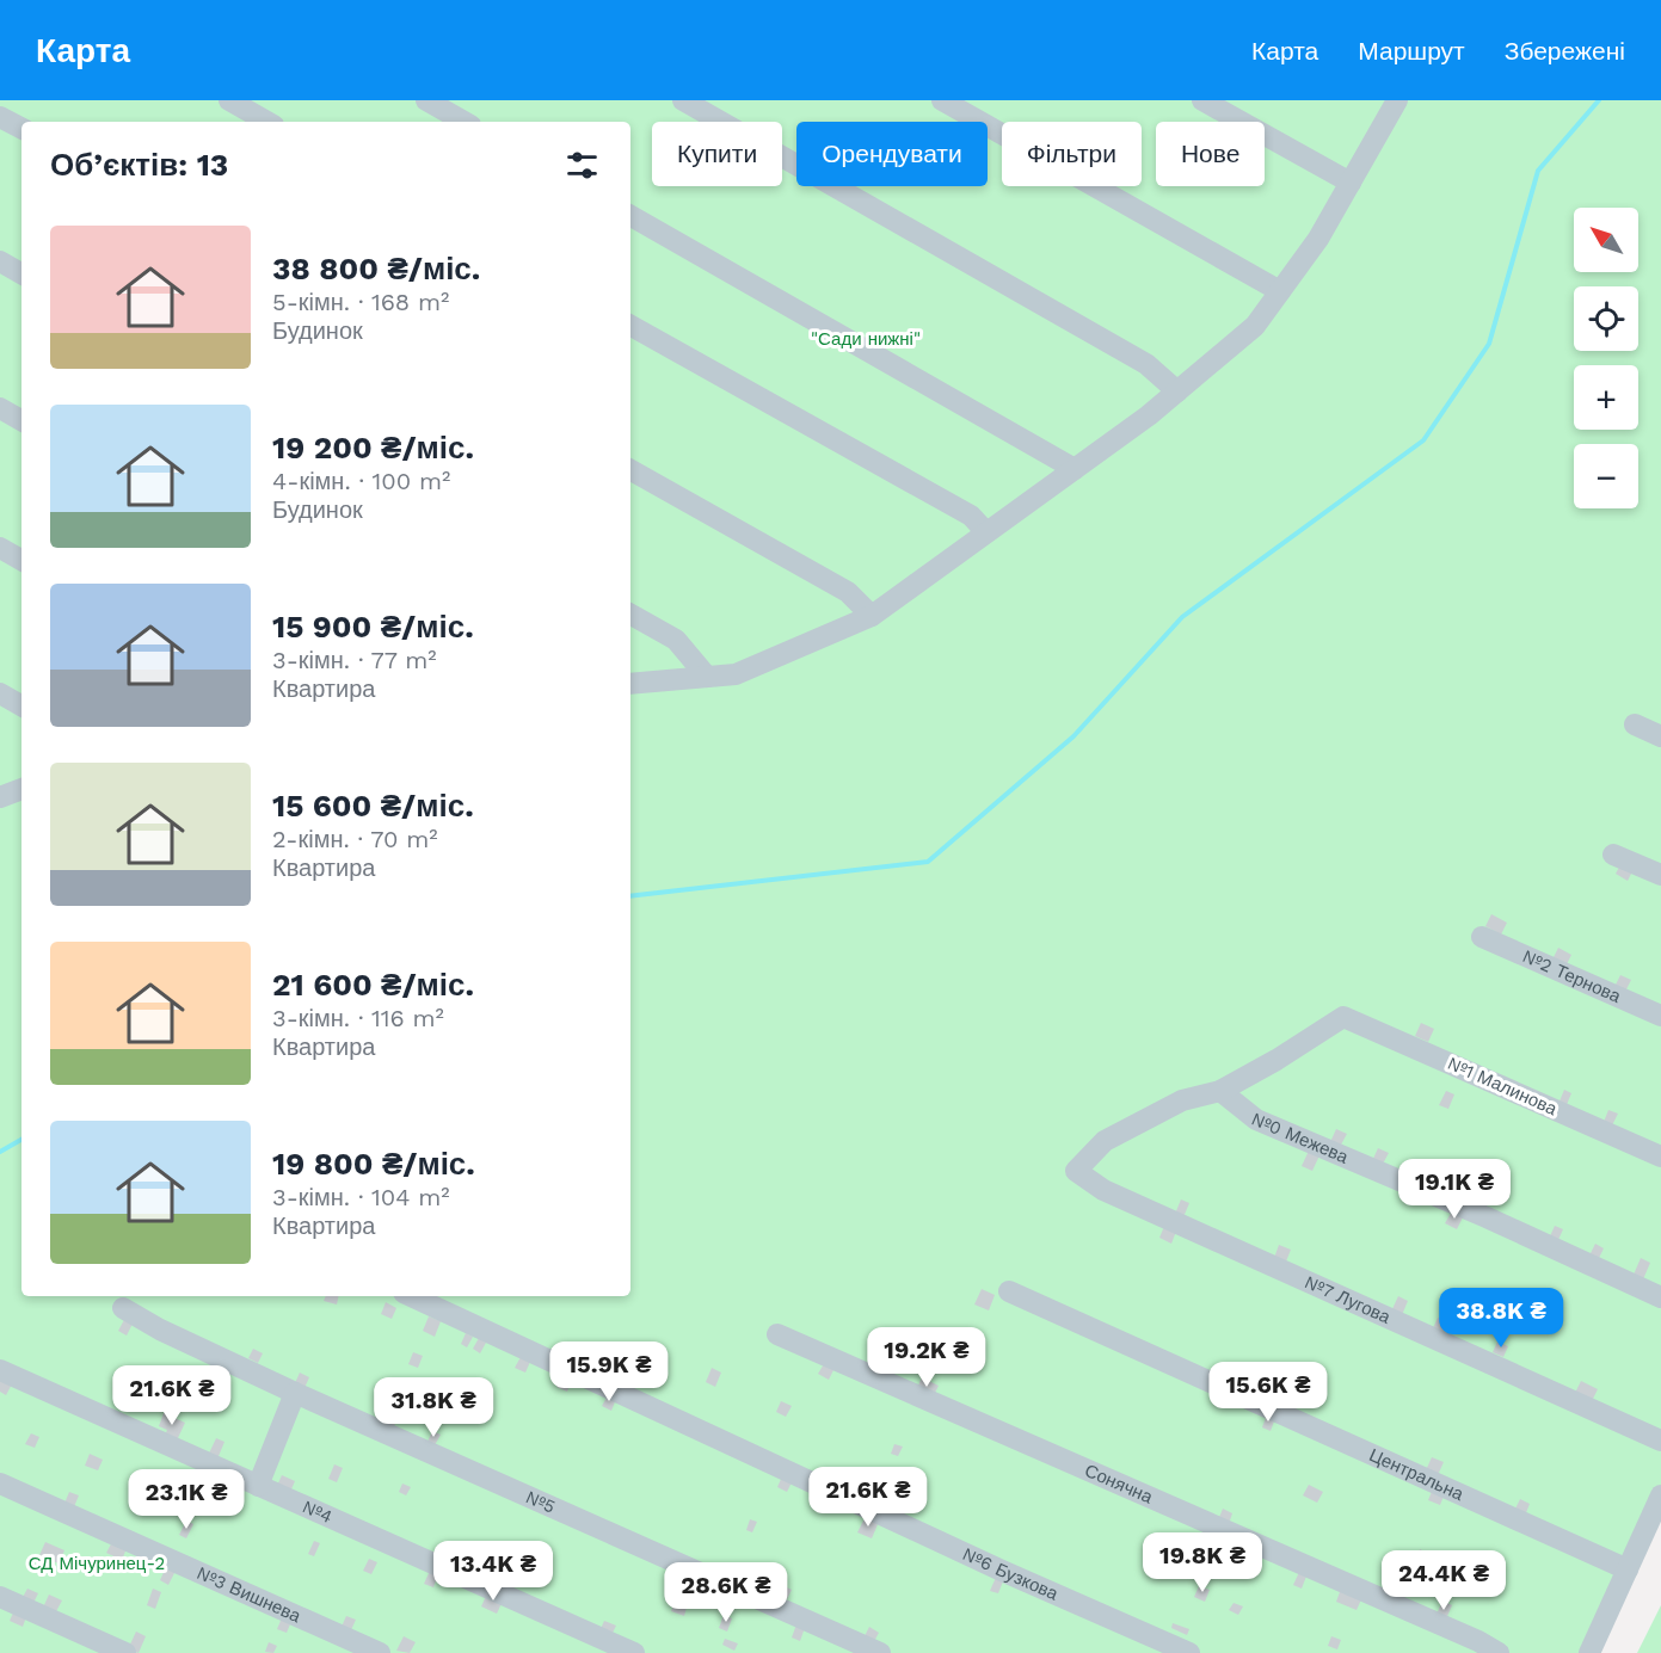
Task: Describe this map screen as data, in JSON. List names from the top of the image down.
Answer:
{
  "streets": {
    "street": [
      "№2 Тернова",
      "№1 Малинова",
      "№0 Межева",
      "№7 Лугова",
      "Центральна",
      "Сонячна",
      "№5",
      "№4",
      "№6 Бузкова",
      "№3 Вишнева"
    ]
  },
  "crossings": [
    ["№1 Малинова", "№0 Межева"],
    ["№1 Малинова", "№7 Лугова"],
    ["№0 Межева", "№7 Лугова"]
  ],
  "parks": ["\"Сади нижні\"", "СД Мічуринец-2"],
  "north": "top left",
  "page": {
    "header": "Карта",
    "nav": ["Карта", "Маршрут", "Збережені"],
    "chip": [
      "Купити",
      "Орендувати",
      "Фільтри",
      "Нове"
    ],
    "heading": "Об’єктів: 13",
    "map_buttons": ["+", "−"],
    "list": [
      {
        "name": "38 800 ₴/міс.",
        "note": "5-кімн. · 168 m² · Будинок"
      },
      {
        "name": "19 200 ₴/міс.",
        "note": "4-кімн. · 100 m² · Будинок"
      },
      {
        "name": "15 900 ₴/міс.",
        "note": "3-кімн. · 77 m² · Квартира"
      },
      {
        "name": "15 600 ₴/міс.",
        "note": "2-кімн. · 70 m² · Квартира"
      },
      {
        "name": "21 600 ₴/міс.",
        "note": "3-кімн. · 116 m² · Квартира"
      },
      {
        "name": "19 800 ₴/міс.",
        "note": "3-кімн. · 104 m² · Квартира"
      }
    ],
    "price": [
      "19.1K ₴",
      "38.8K ₴",
      "19.2K ₴",
      "15.9K ₴",
      "15.6K ₴",
      "21.6K ₴",
      "31.8K ₴",
      "21.6K ₴",
      "23.1K ₴",
      "19.8K ₴",
      "13.4K ₴",
      "24.4K ₴",
      "28.6K ₴"
    ]
  }
}
